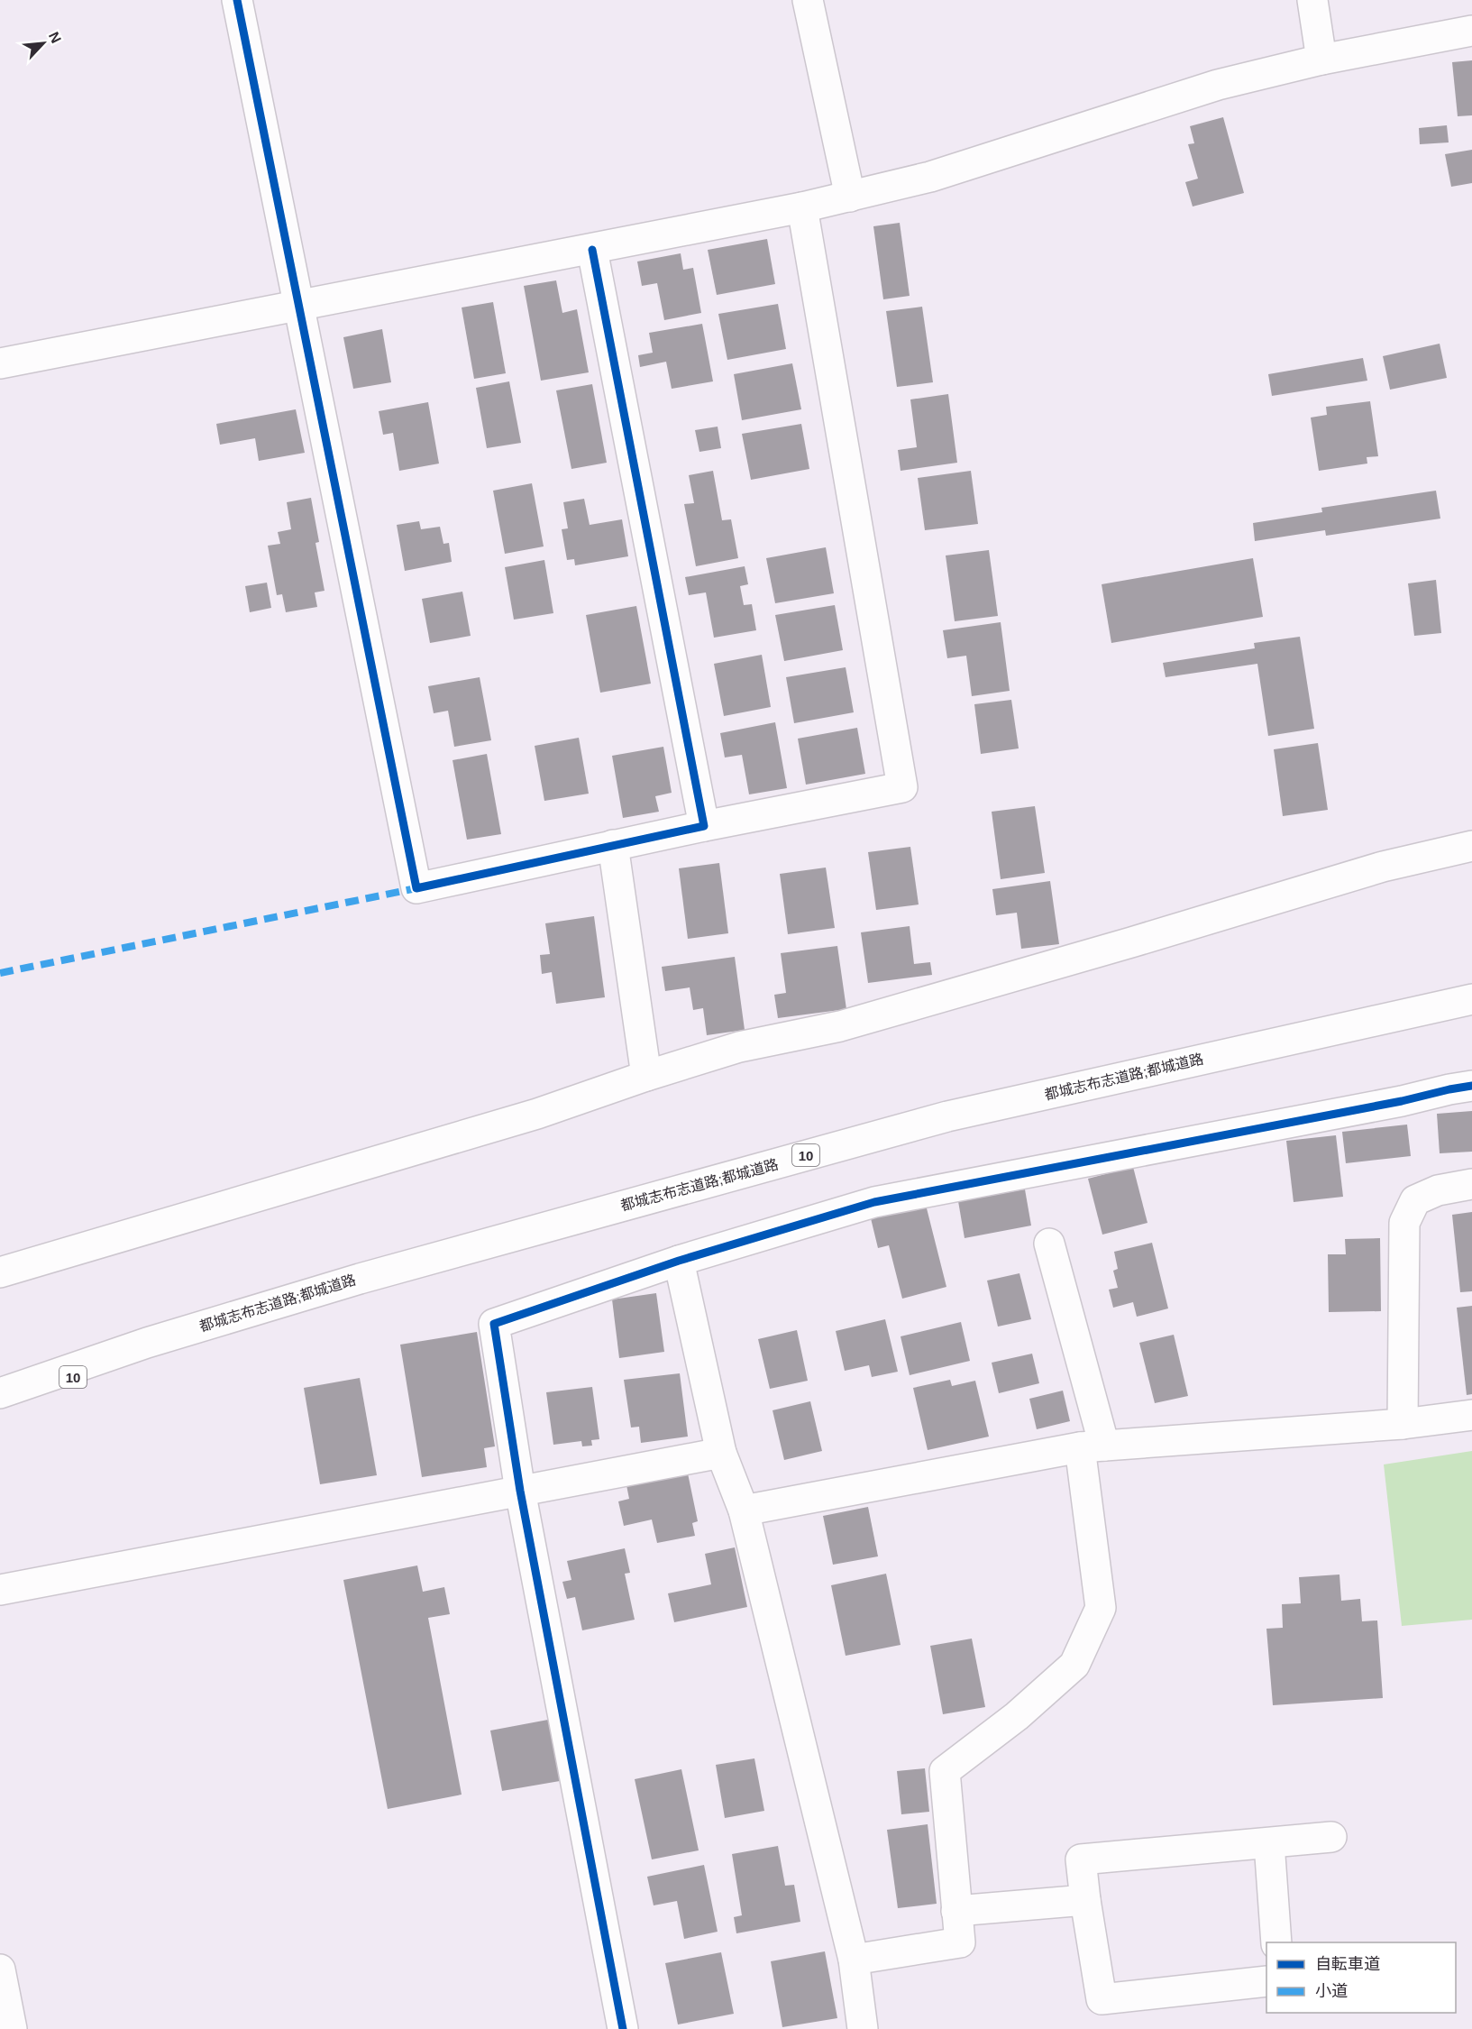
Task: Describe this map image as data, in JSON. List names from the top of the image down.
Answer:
{
  "streets": {
    "main road": ["都城志布志道路;都城道路", "10"]
  },
  "crossings": [
    ["都城志布志道路;都城道路", "10"]
  ],
  "legend": ["自転車道", "小道"],
  "north": "top right"
}
